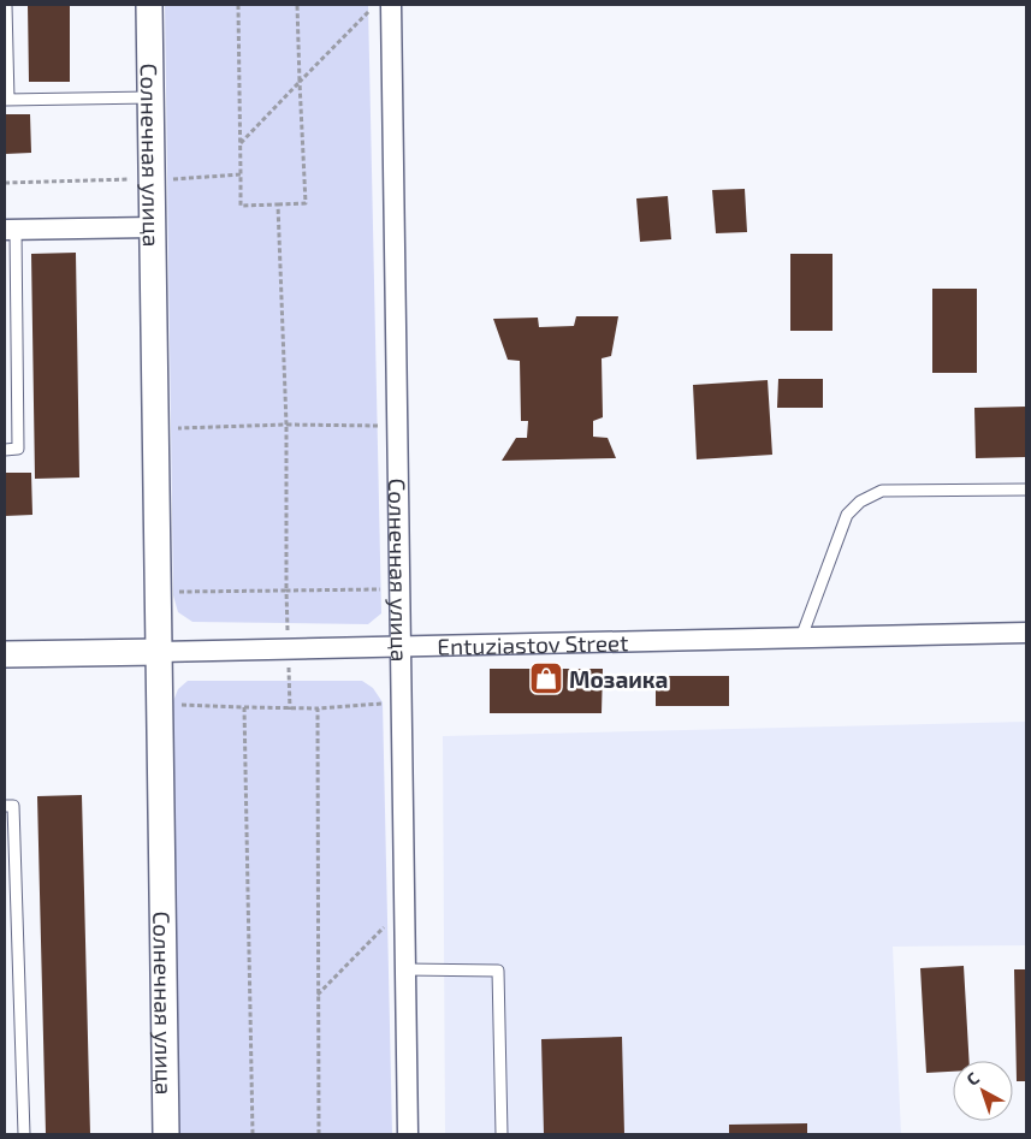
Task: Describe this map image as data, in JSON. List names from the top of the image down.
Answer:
{
  "streets": {
    "street": ["Солнечная улица", "Entuziastov Street"]
  },
  "crossings": [
    ["Солнечная улица", "Entuziastov Street"]
  ],
  "places": {
    "shop": ["Мозаика"]
  },
  "north": "top left"
}
